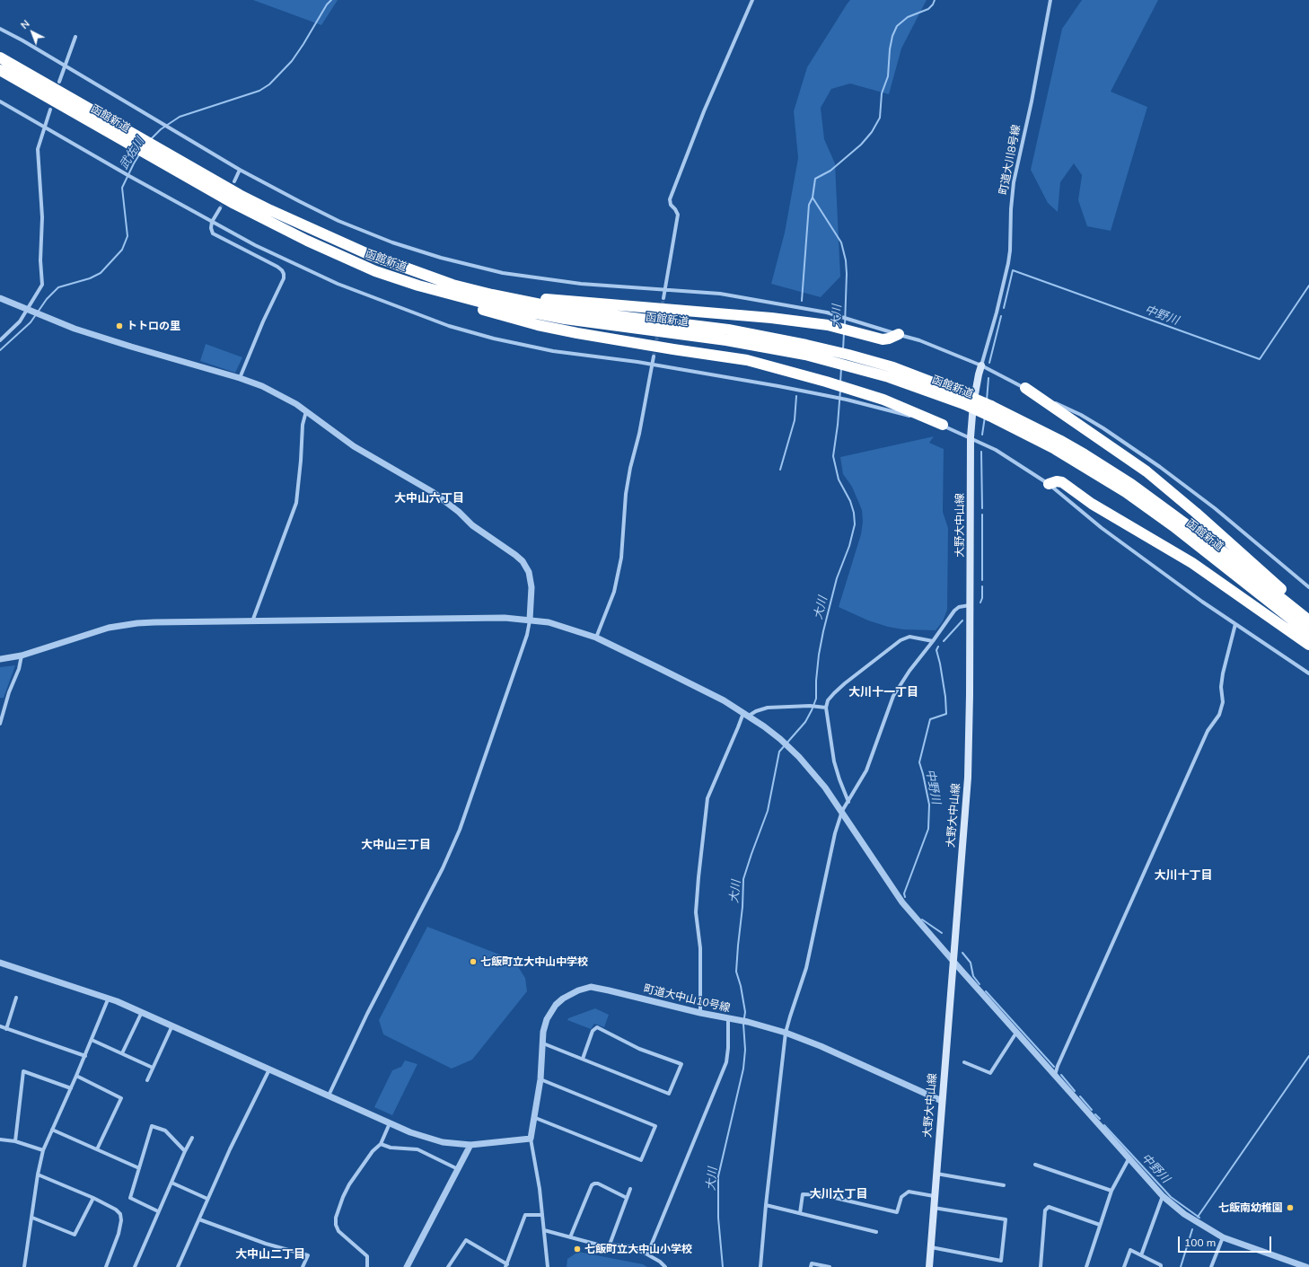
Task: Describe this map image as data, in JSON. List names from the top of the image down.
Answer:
{
  "streets": {
    "highway": ["函館新道"],
    "main road": ["大野大中山線"],
    "street": ["町道大川8号線", "町道大中山10号線"]
  },
  "crossings": [
    ["町道大川8号線", "大野大中山線"],
    ["大野大中山線", "町道大中山10号線"]
  ],
  "districts": [
    "大中山六丁目",
    "大川十一丁目",
    "大中山三丁目",
    "大川十丁目",
    "大川六丁目",
    "大中山二丁目"
  ],
  "water": ["武佐川", "中野川", "大川"],
  "places": [
    "トトロの里",
    "七飯町立大中山中学校",
    "七飯南幼稚園",
    "七飯町立大中山小学校"
  ],
  "scale_bar": "100 m",
  "north": "top left"
}
